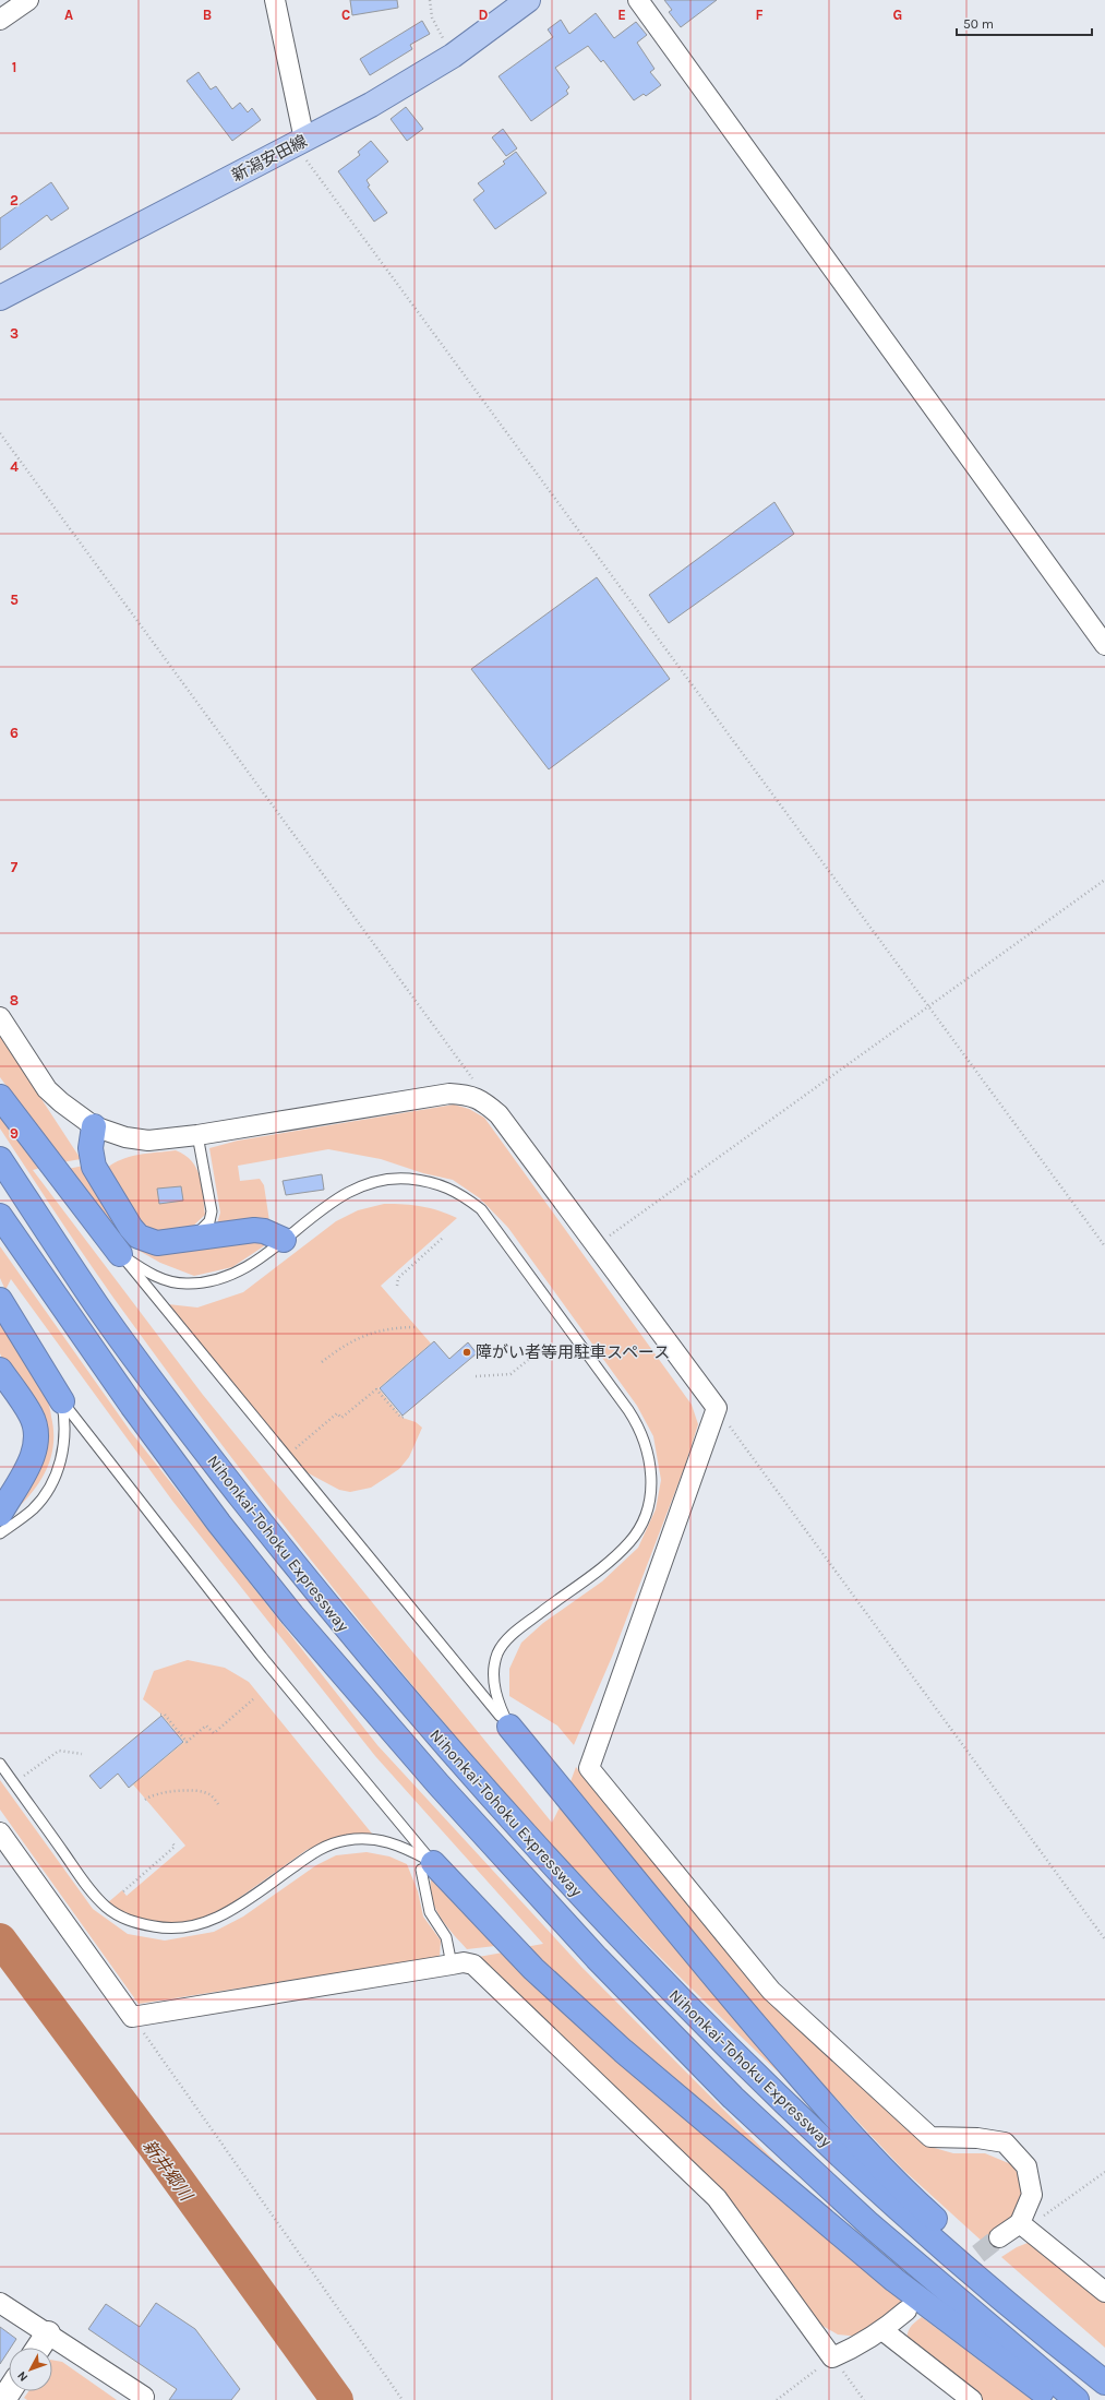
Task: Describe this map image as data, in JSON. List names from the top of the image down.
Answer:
{
  "streets": {
    "highway": ["Nihonkai-Tohoku Expressway"],
    "main road": ["新潟安田線"]
  },
  "water": ["新井郷川"],
  "places": ["障がい者等用駐車スペース"],
  "scale_bar": "50 m",
  "north": "bottom left",
  "grid": {
    "columns": [
      "A",
      "B",
      "C",
      "D",
      "E",
      "F",
      "G"
    ],
    "rows": [
      "1",
      "2",
      "3",
      "4",
      "5",
      "6",
      "7",
      "8",
      "9"
    ]
  }
}
